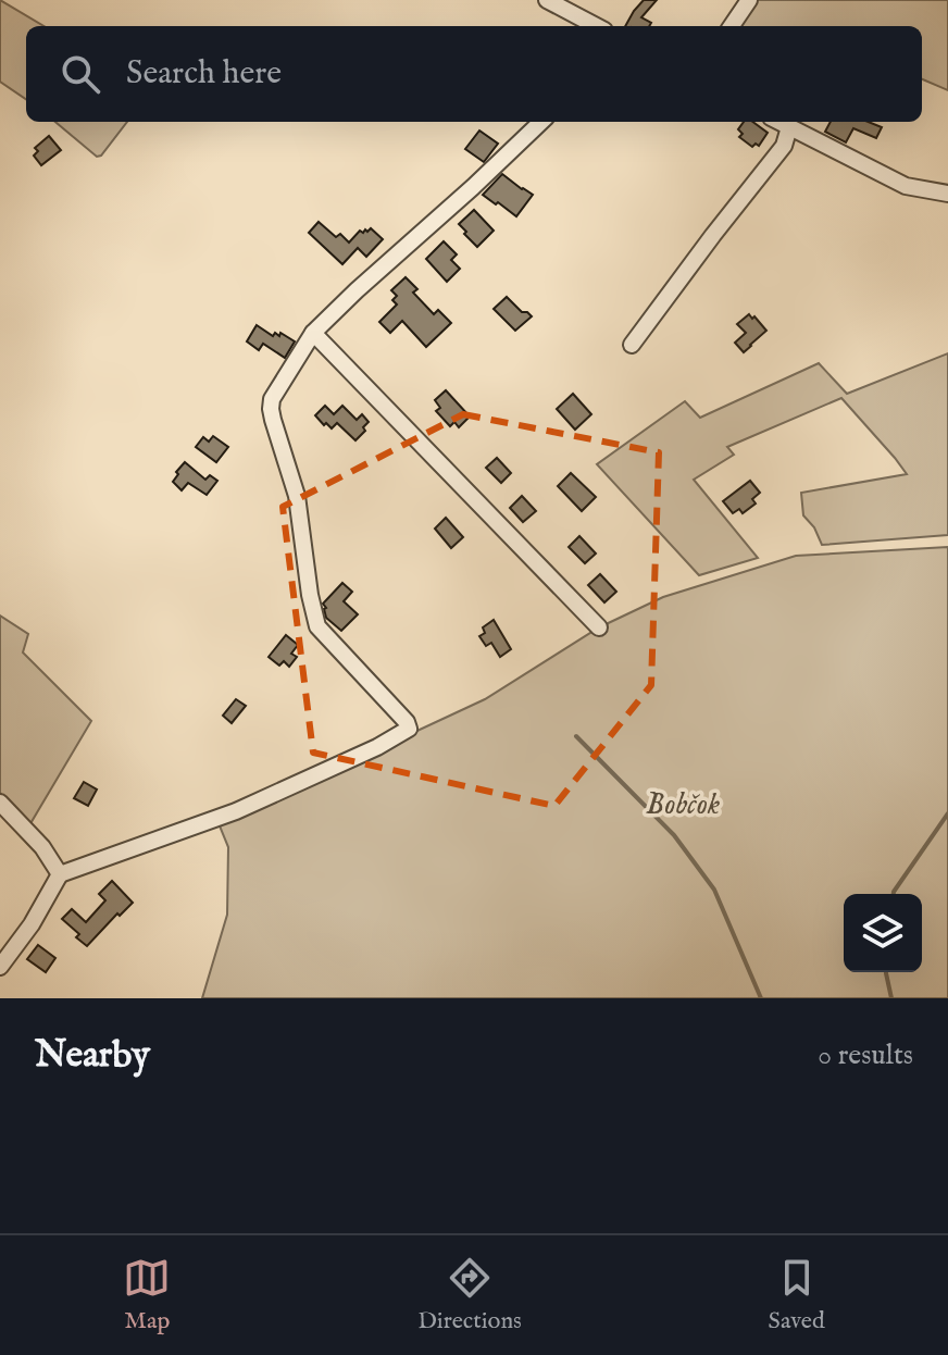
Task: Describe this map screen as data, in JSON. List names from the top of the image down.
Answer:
{
  "parks": ["Bobčok"],
  "page": {
    "search": "Search here",
    "heading": ["Nearby", "0 results"],
    "nav": ["Map", "Directions", "Saved"]
  }
}
